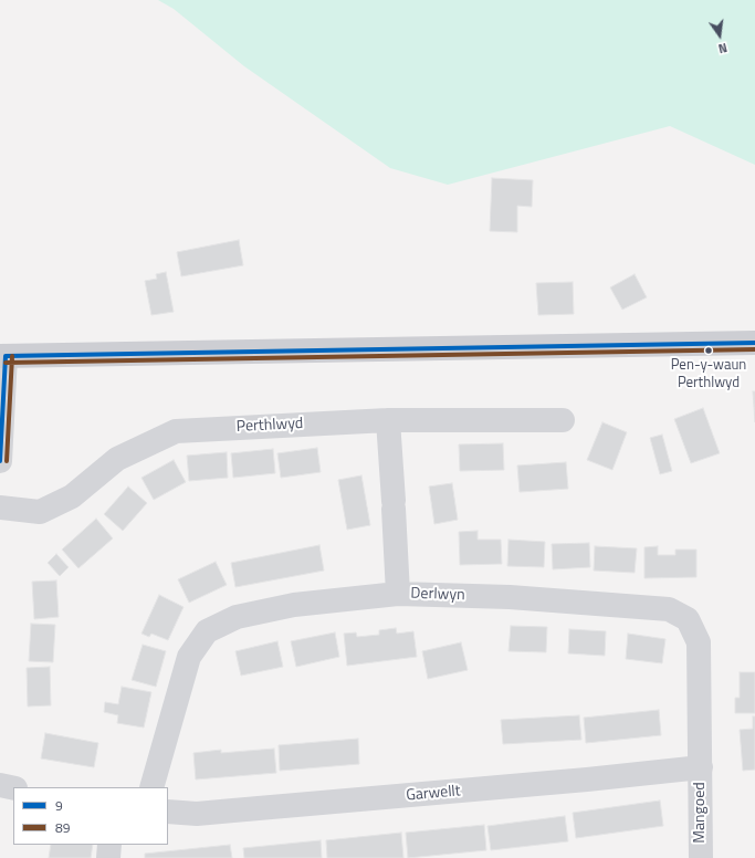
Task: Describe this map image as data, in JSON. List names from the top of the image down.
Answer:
{
  "streets": {
    "street": [
      "Perthlwyd",
      "Derlwyn",
      "Garwellt",
      "Mangoed"
    ]
  },
  "crossings": [
    ["Derlwyn", "Garwellt"],
    ["Derlwyn", "Mangoed"],
    ["Garwellt", "Mangoed"]
  ],
  "places": ["Pen-y-waun Perthlwyd"],
  "lines": ["transit line 9", "transit line 89"],
  "legend": ["9", "89"],
  "north": "bottom"
}
